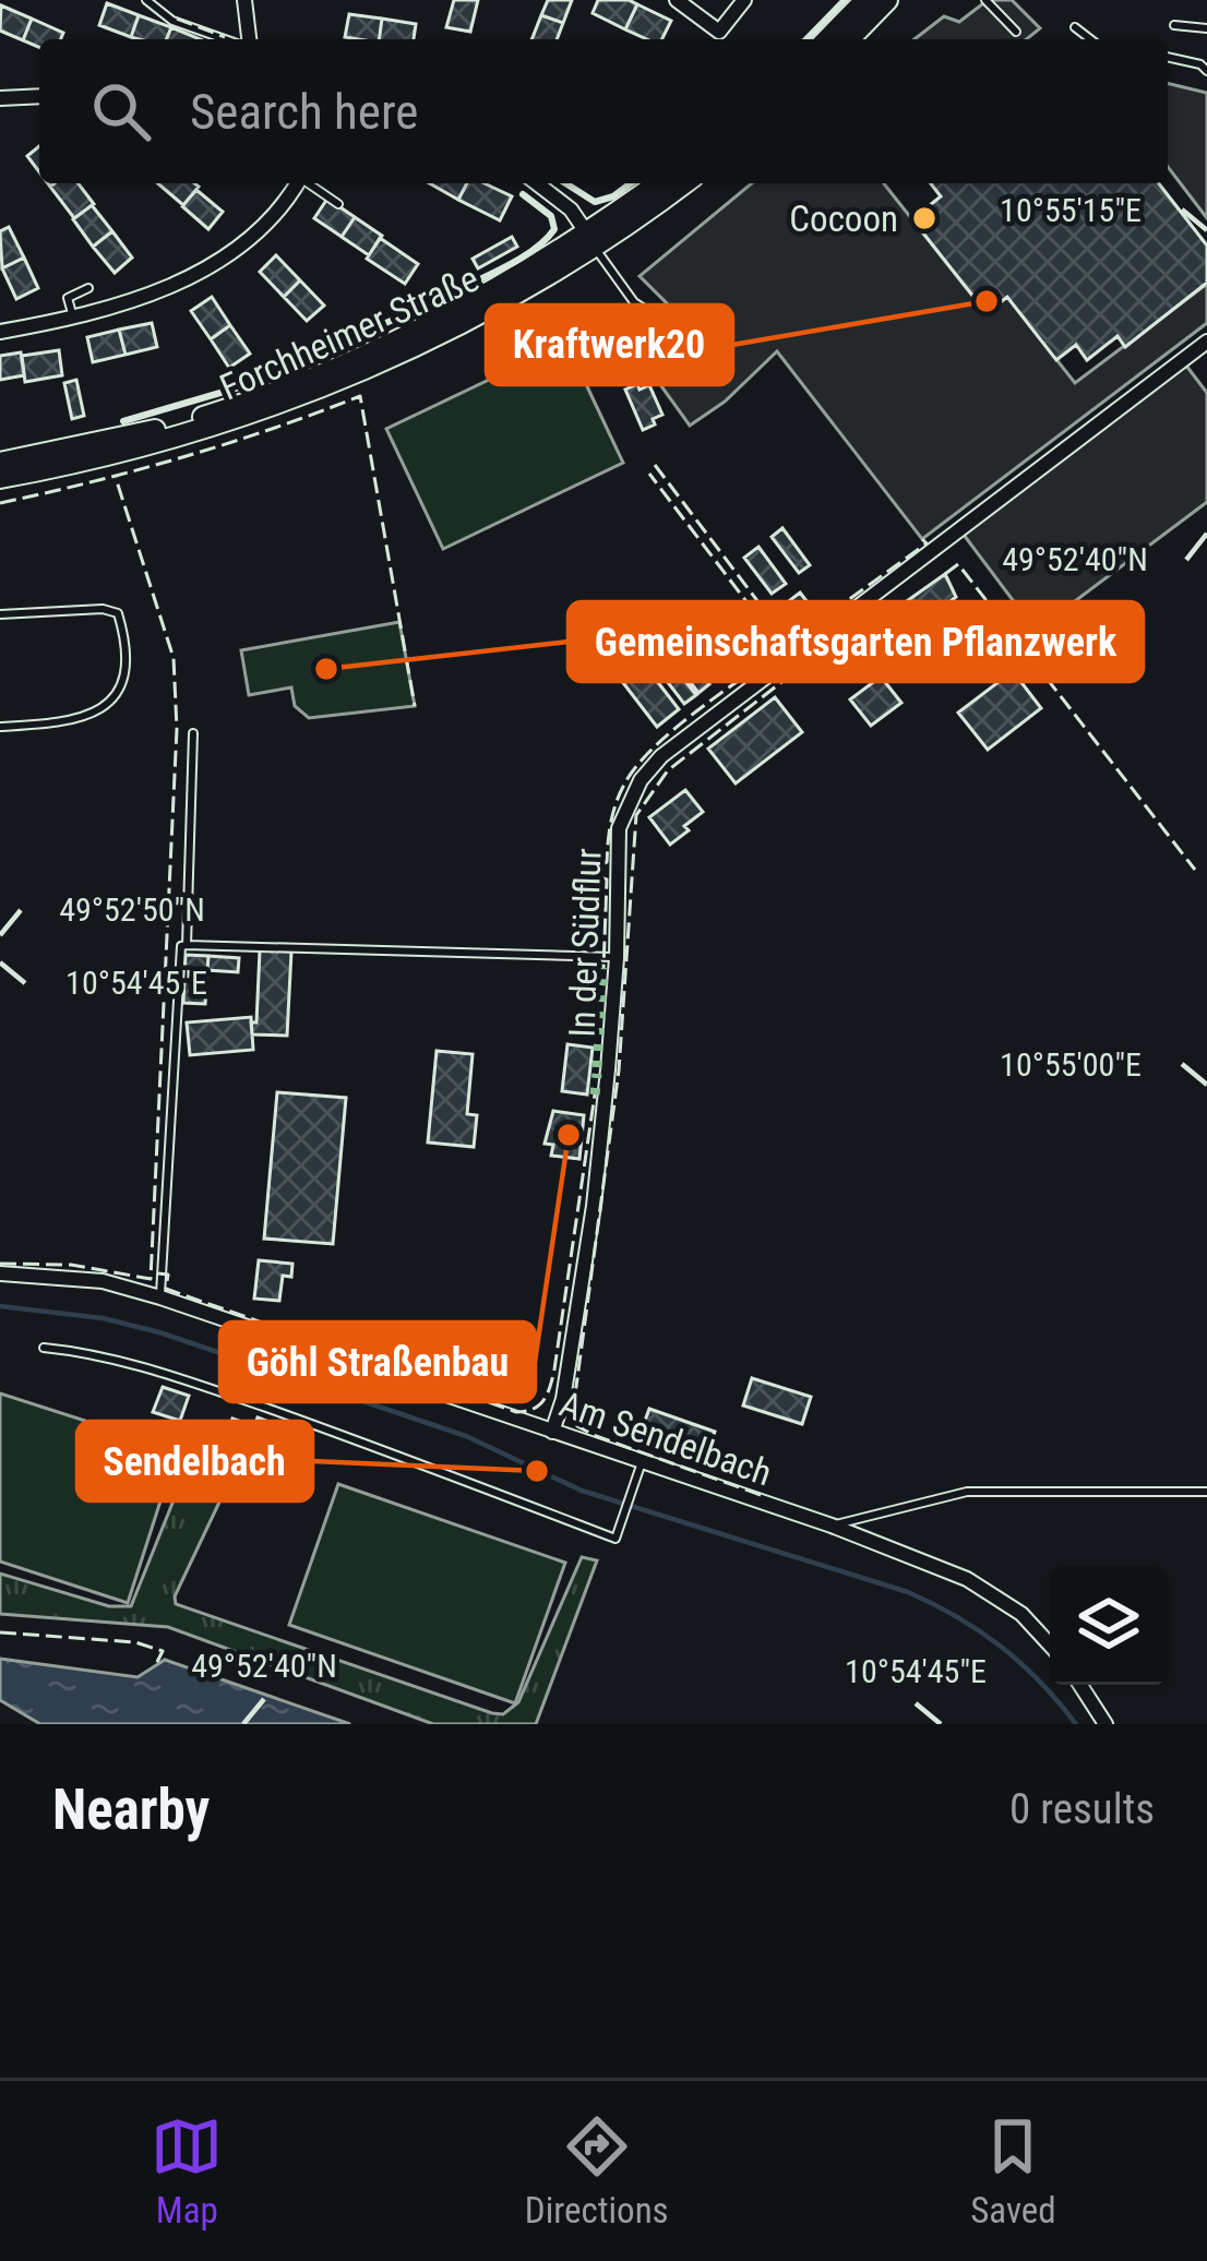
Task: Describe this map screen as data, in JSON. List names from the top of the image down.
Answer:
{
  "streets": {
    "street": ["Forchheimer Straße", "In der Südflur", "Am Sendelbach"]
  },
  "crossings": [
    ["In der Südflur", "Am Sendelbach"]
  ],
  "places": [
    "Cocoon",
    "Kraftwerk20",
    "Gemeinschaftsgarten Pflanzwerk",
    "Göhl Straßenbau",
    "Sendelbach"
  ],
  "page": {
    "search": "Search here",
    "heading": ["Nearby", "0 results"],
    "nav": ["Map", "Directions", "Saved"]
  },
  "coordinates": [
    "10°55'15\"E",
    "49°52'40\"N",
    "49°52'50\"N",
    "10°54'45\"E",
    "10°55'00\"E"
  ]
}
